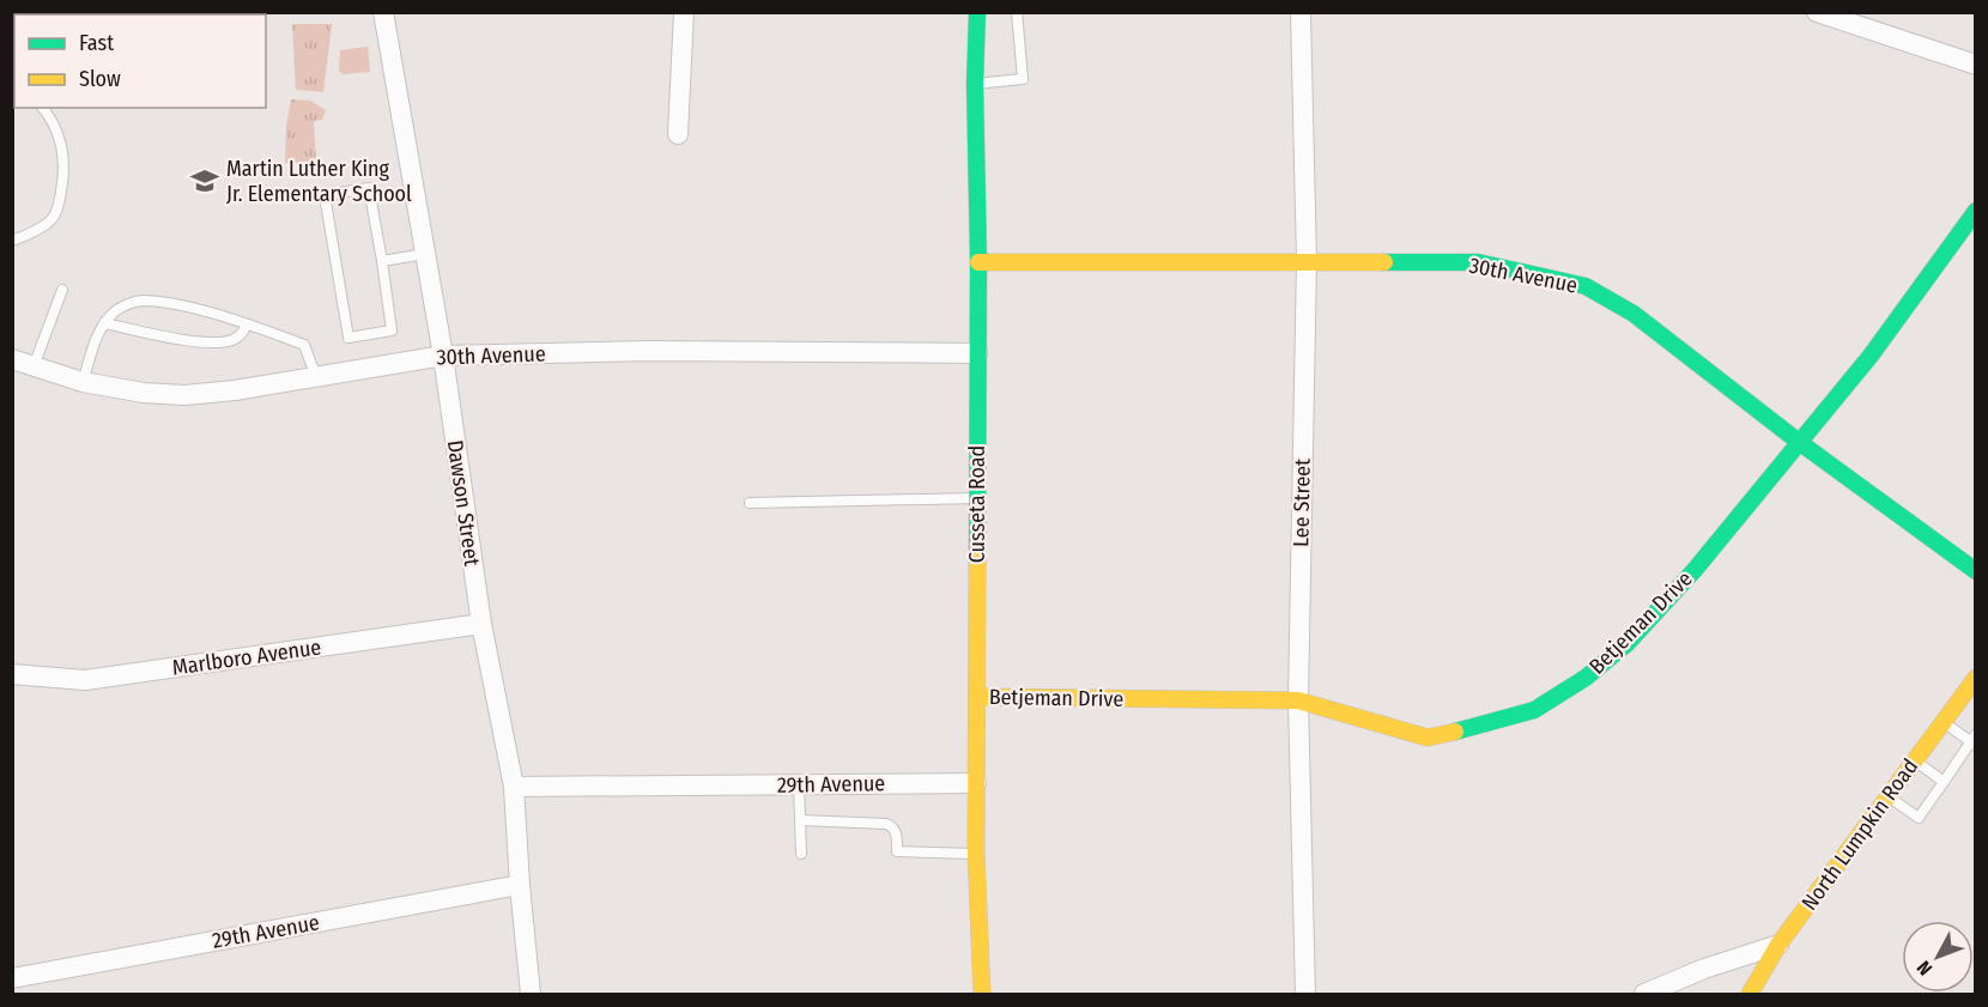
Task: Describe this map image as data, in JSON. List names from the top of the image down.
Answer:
{
  "streets": {
    "street": [
      "30th Avenue",
      "Dawson Street",
      "Lee Street",
      "Cusseta Road",
      "Betjeman Drive",
      "Marlboro Avenue",
      "29th Avenue",
      "North Lumpkin Road"
    ]
  },
  "crossings": [
    ["30th Avenue", "Dawson Street"],
    ["30th Avenue", "Lee Street"],
    ["30th Avenue", "Cusseta Road"],
    ["30th Avenue", "Betjeman Drive"],
    ["Dawson Street", "Marlboro Avenue"],
    ["Dawson Street", "29th Avenue"],
    ["Lee Street", "Betjeman Drive"],
    ["Cusseta Road", "Betjeman Drive"],
    ["Cusseta Road", "29th Avenue"]
  ],
  "places": {
    "school or university": ["Martin Luther King Jr. Elementary School"]
  },
  "legend": ["Fast", "Slow"],
  "north": "bottom left"
}
